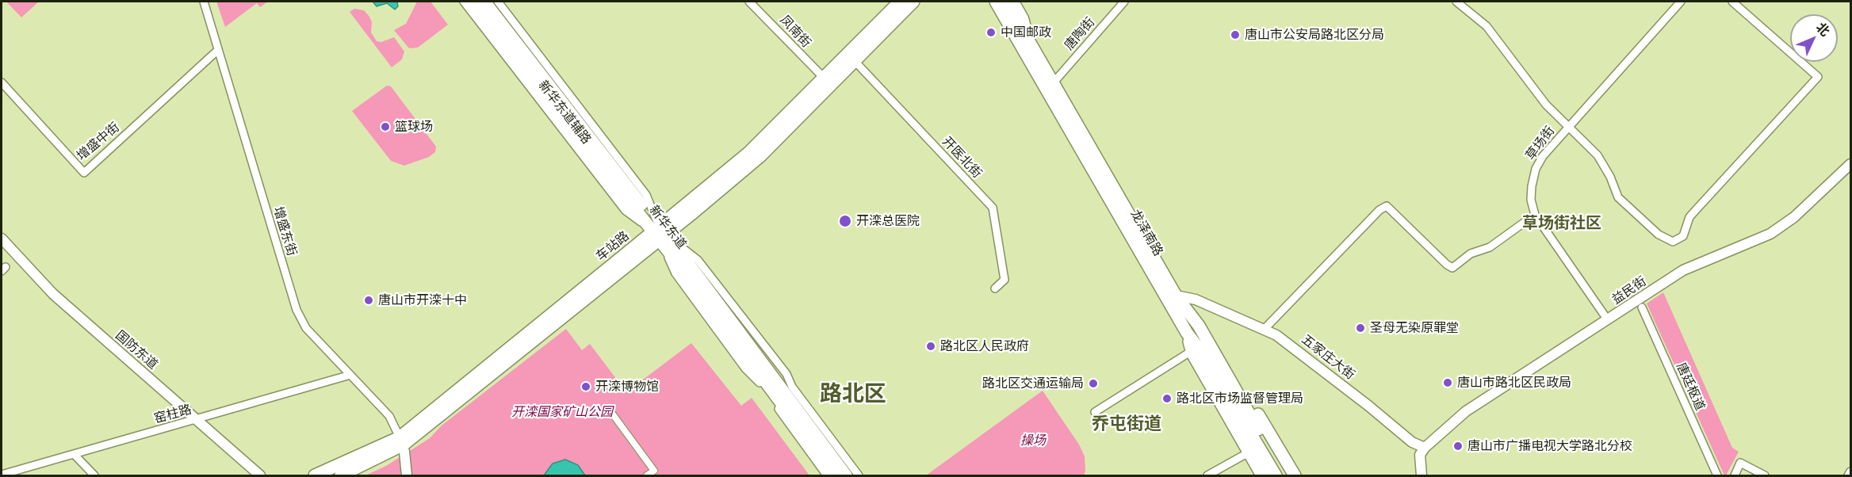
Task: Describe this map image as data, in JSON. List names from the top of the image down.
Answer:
{
  "streets": {
    "main road": ["新华东道", "龙泽南路", "车站路"],
    "street": [
      "凤南街",
      "唐陶街",
      "新华东道辅路",
      "增盛中街",
      "草场街",
      "开医北街",
      "增盛东街",
      "益民街",
      "国防东道",
      "五家庄大街",
      "唐廷枢道",
      "窑柱路"
    ]
  },
  "crossings": [
    ["凤南街", "车站路"],
    ["唐陶街", "龙泽南路"],
    ["新华东道辅路", "新华东道"],
    ["新华东道辅路", "车站路"],
    ["增盛中街", "增盛东街"],
    ["草场街", "益民街"],
    ["开医北街", "车站路"],
    ["新华东道", "车站路"],
    ["增盛东街", "车站路"],
    ["增盛东街", "窑柱路"],
    ["龙泽南路", "五家庄大街"],
    ["益民街", "五家庄大街"],
    ["国防东道", "窑柱路"]
  ],
  "districts": ["草场街社区", "路北区", "乔屯街道"],
  "parks": ["开滦国家矿山公园", "操场"],
  "places": [
    "中国邮政",
    "唐山市公安局路北区分局",
    "篮球场",
    "开滦总医院",
    "唐山市开滦十中",
    "圣母无染原罪堂",
    "路北区人民政府",
    "唐山市路北区民政局",
    "路北区交通运输局",
    "开滦博物馆",
    "路北区市场监督管理局",
    "唐山市广播电视大学路北分校"
  ],
  "north": "top right"
}
